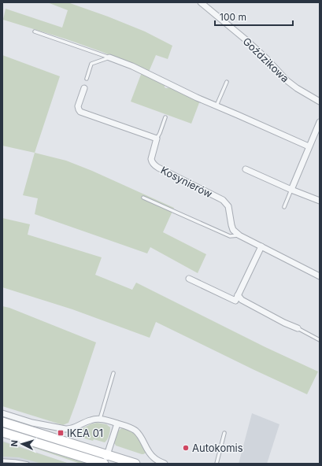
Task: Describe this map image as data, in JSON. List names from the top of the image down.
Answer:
{
  "streets": {
    "street": ["Goździkowa", "Kosynierów"]
  },
  "places": {
    "transit": ["IKEA 01"],
    "other": ["Autokomis"]
  },
  "scale_bar": "100 m",
  "north": "left"
}
